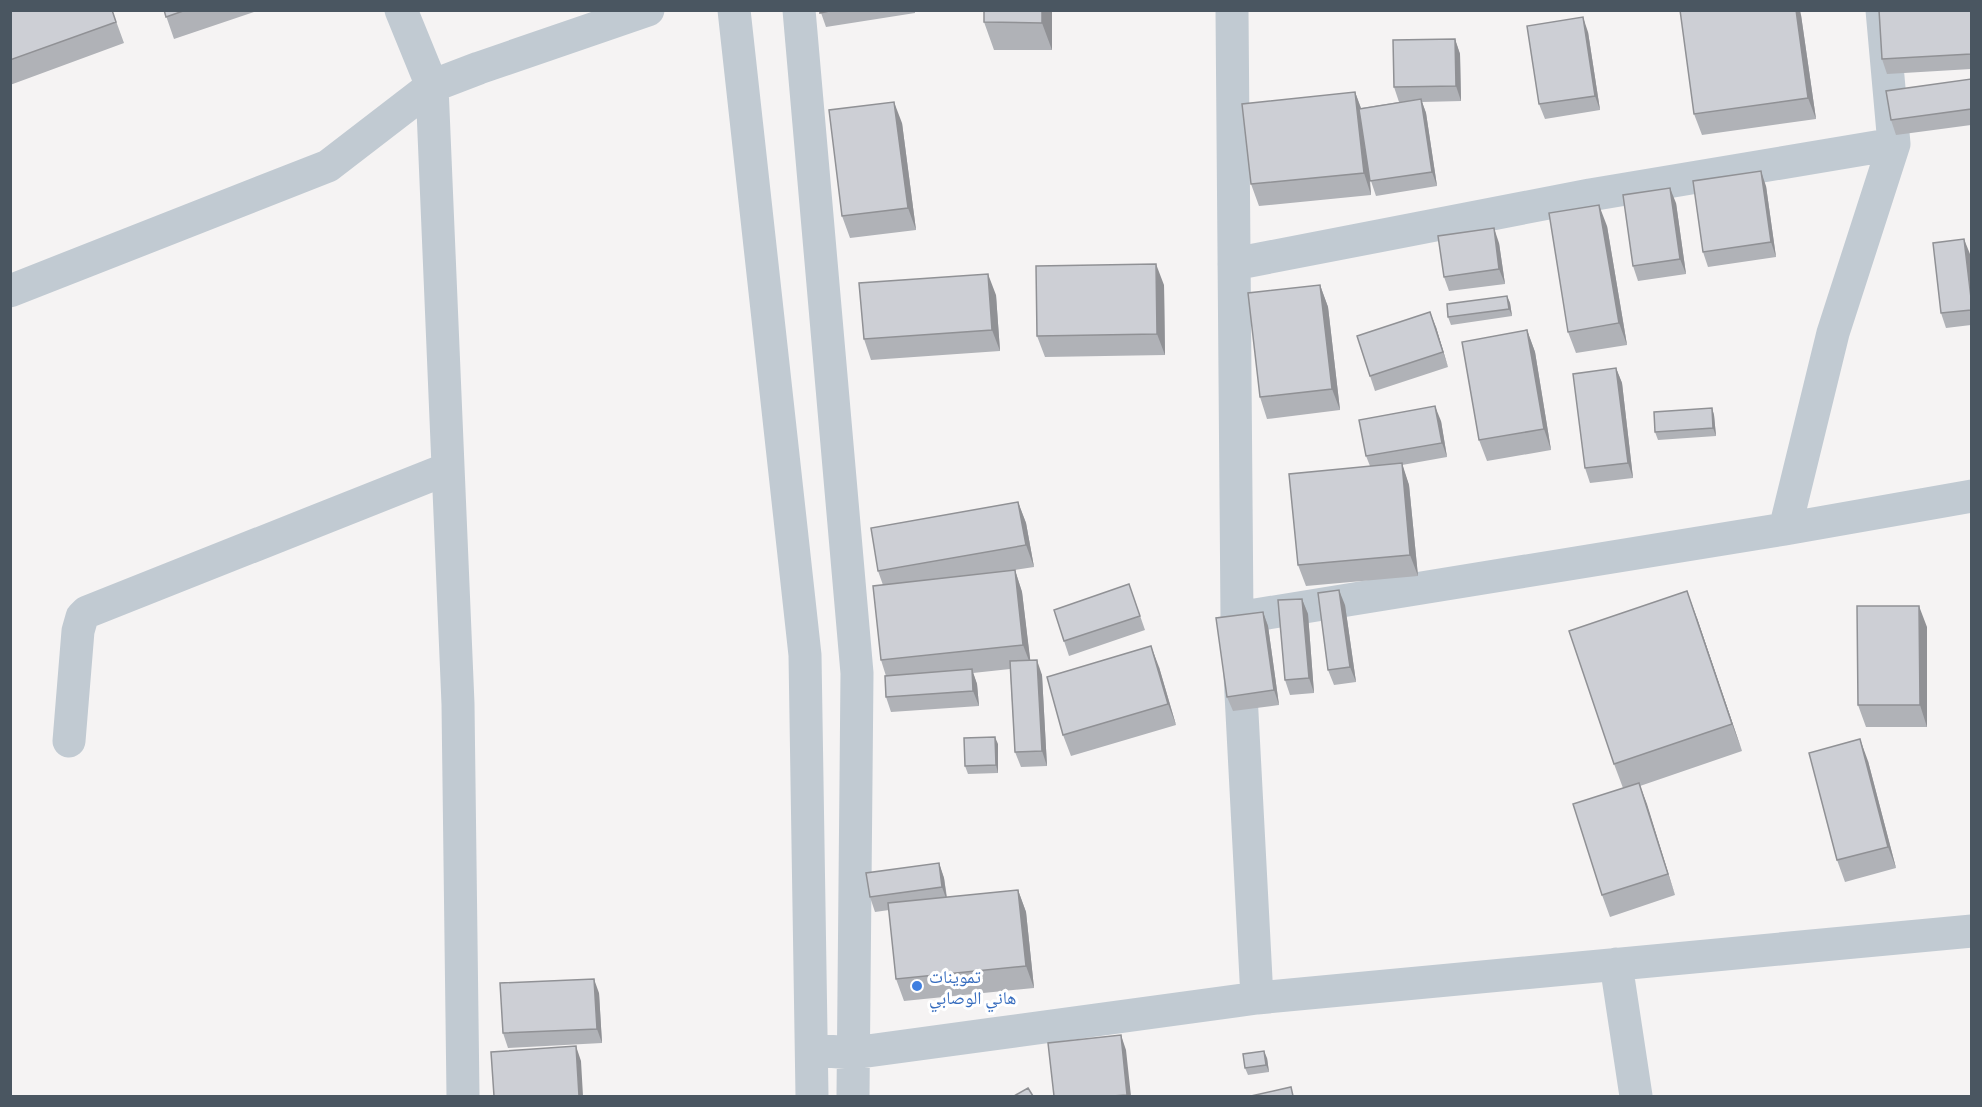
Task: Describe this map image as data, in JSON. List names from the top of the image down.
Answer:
{
  "places": ["تموينات هاني الوصابي"]
}
